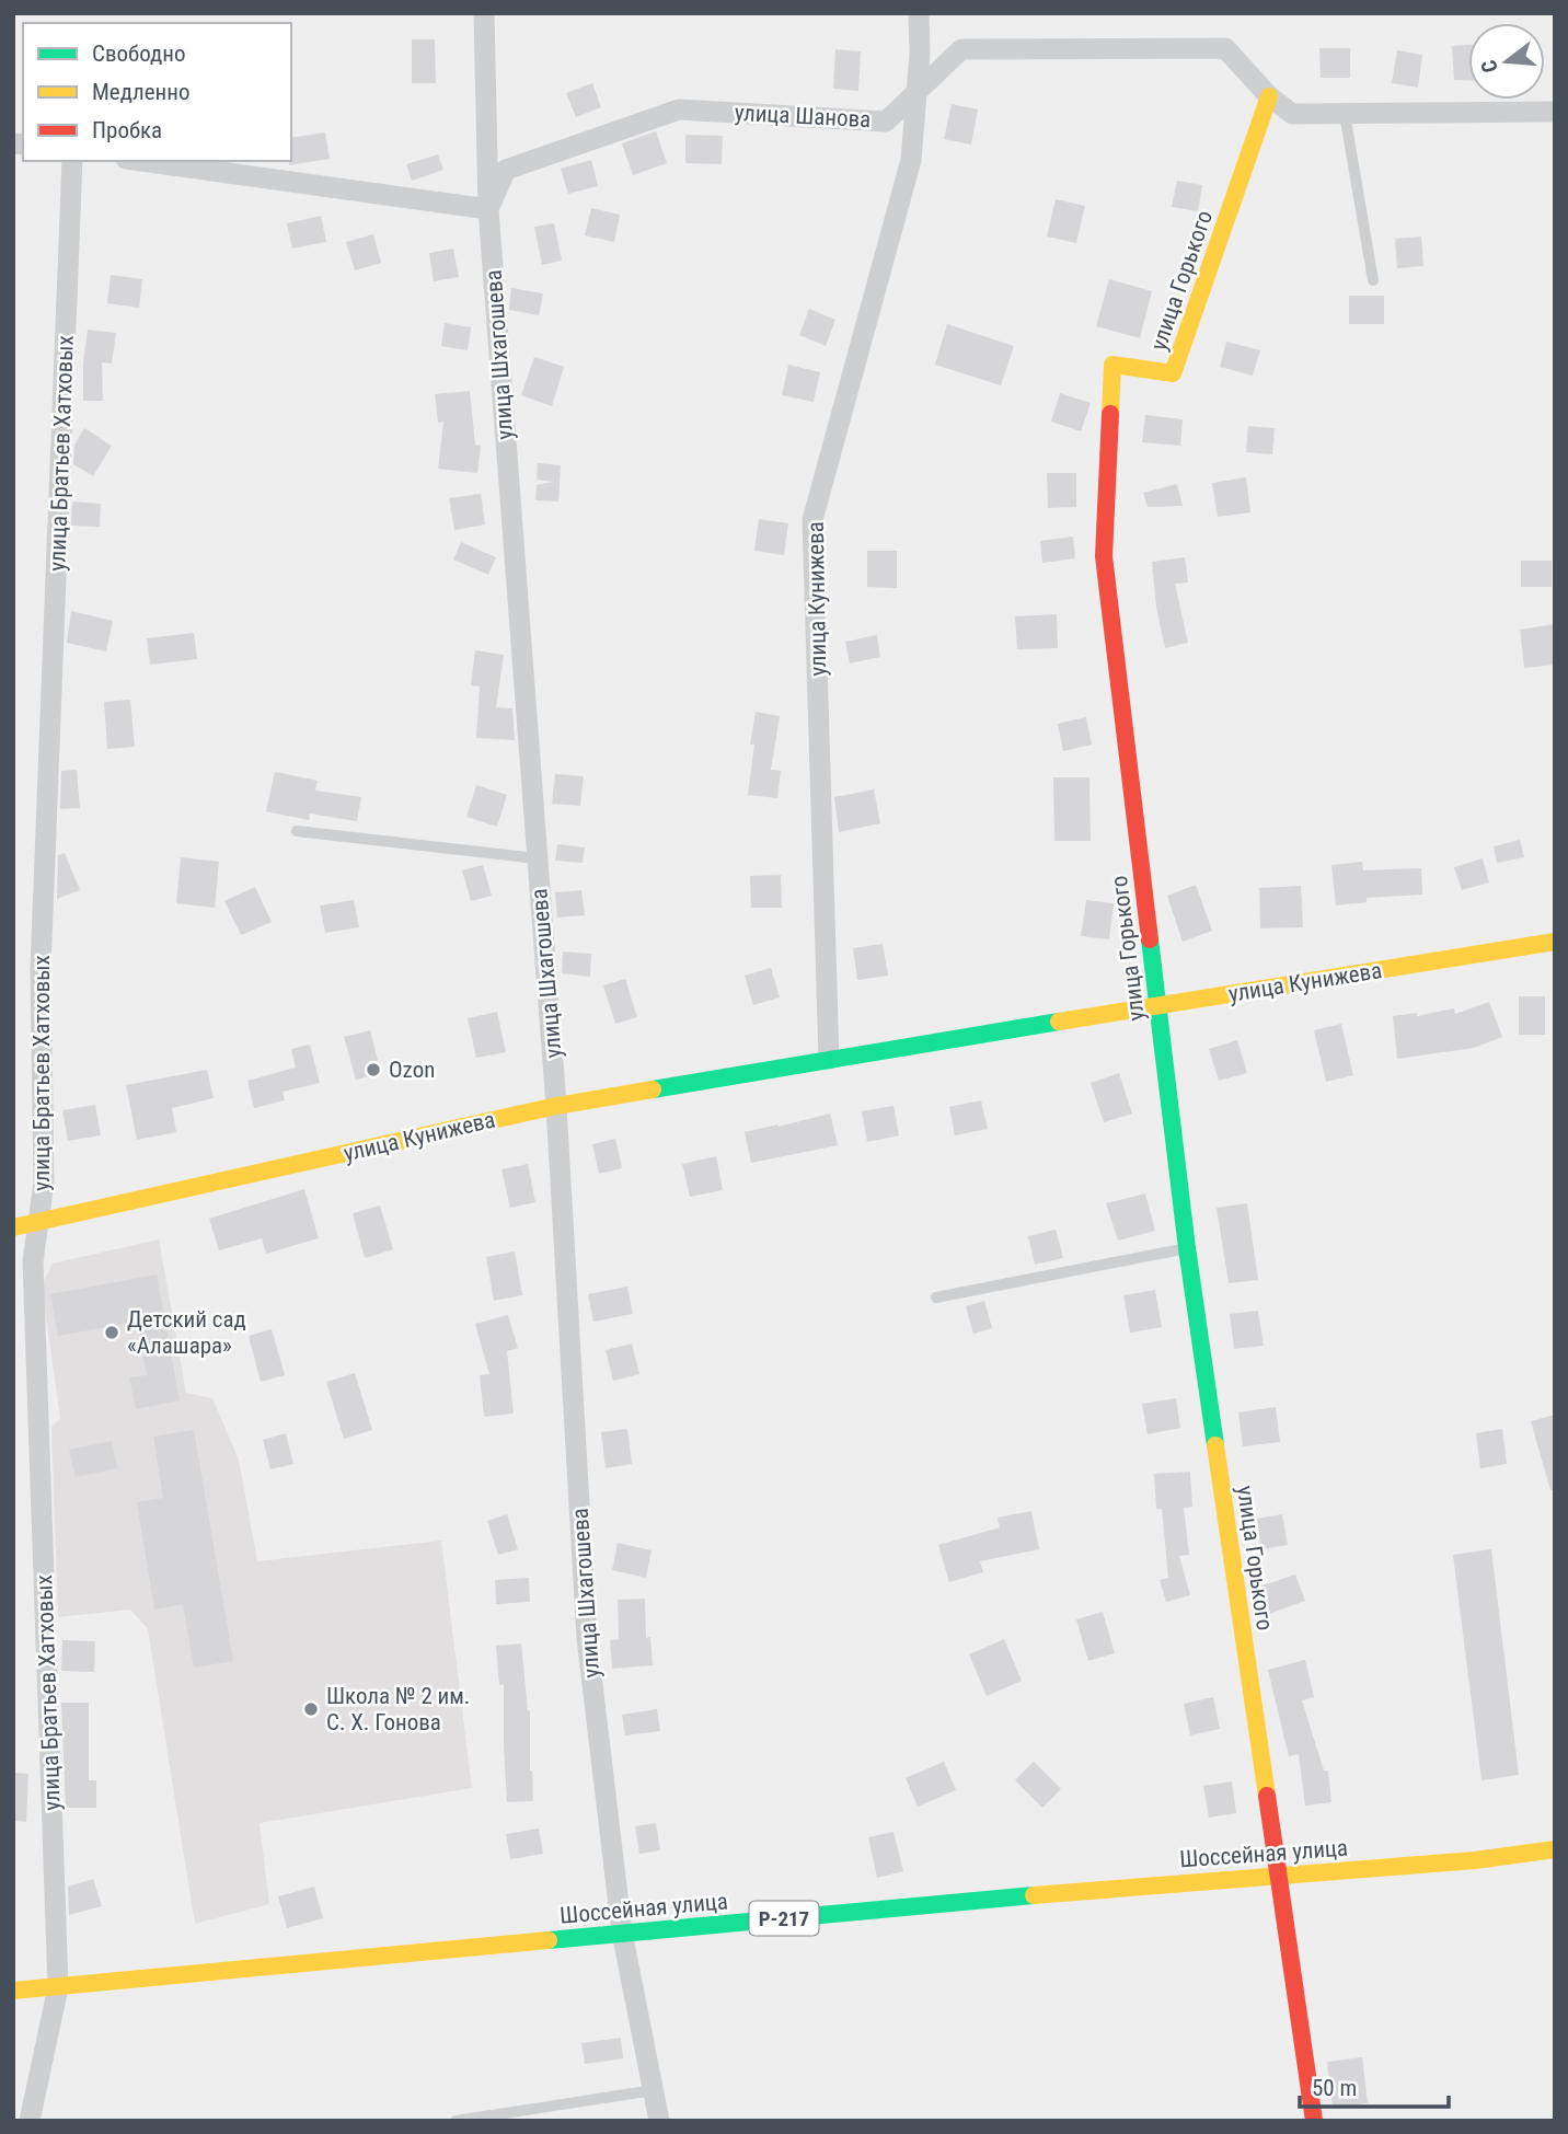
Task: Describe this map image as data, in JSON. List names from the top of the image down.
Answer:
{
  "streets": {
    "main road": [
      "улица Горького",
      "улица Кунижева",
      "Шоссейная улица",
      "Р-217"
    ],
    "street": ["улица Шанова", "улица Шхагошева", "улица Братьев Хатховых"]
  },
  "crossings": [
    ["улица Шанова", "улица Горького"],
    ["улица Шанова", "улица Шхагошева"],
    ["улица Шанова", "улица Кунижева"],
    ["улица Горького", "улица Кунижева"],
    ["улица Горького", "Шоссейная улица"],
    ["улица Шхагошева", "улица Кунижева"],
    ["улица Шхагошева", "Шоссейная улица"],
    ["улица Братьев Хатховых", "улица Кунижева"],
    ["улица Братьев Хатховых", "Шоссейная улица"]
  ],
  "places": ["Ozon", "Детский сад «Алашара»", "Школа № 2 им. С. Х. Гонова"],
  "legend": ["Свободно", "Медленно", "Пробка"],
  "scale_bar": "50 m",
  "north": "left"
}
